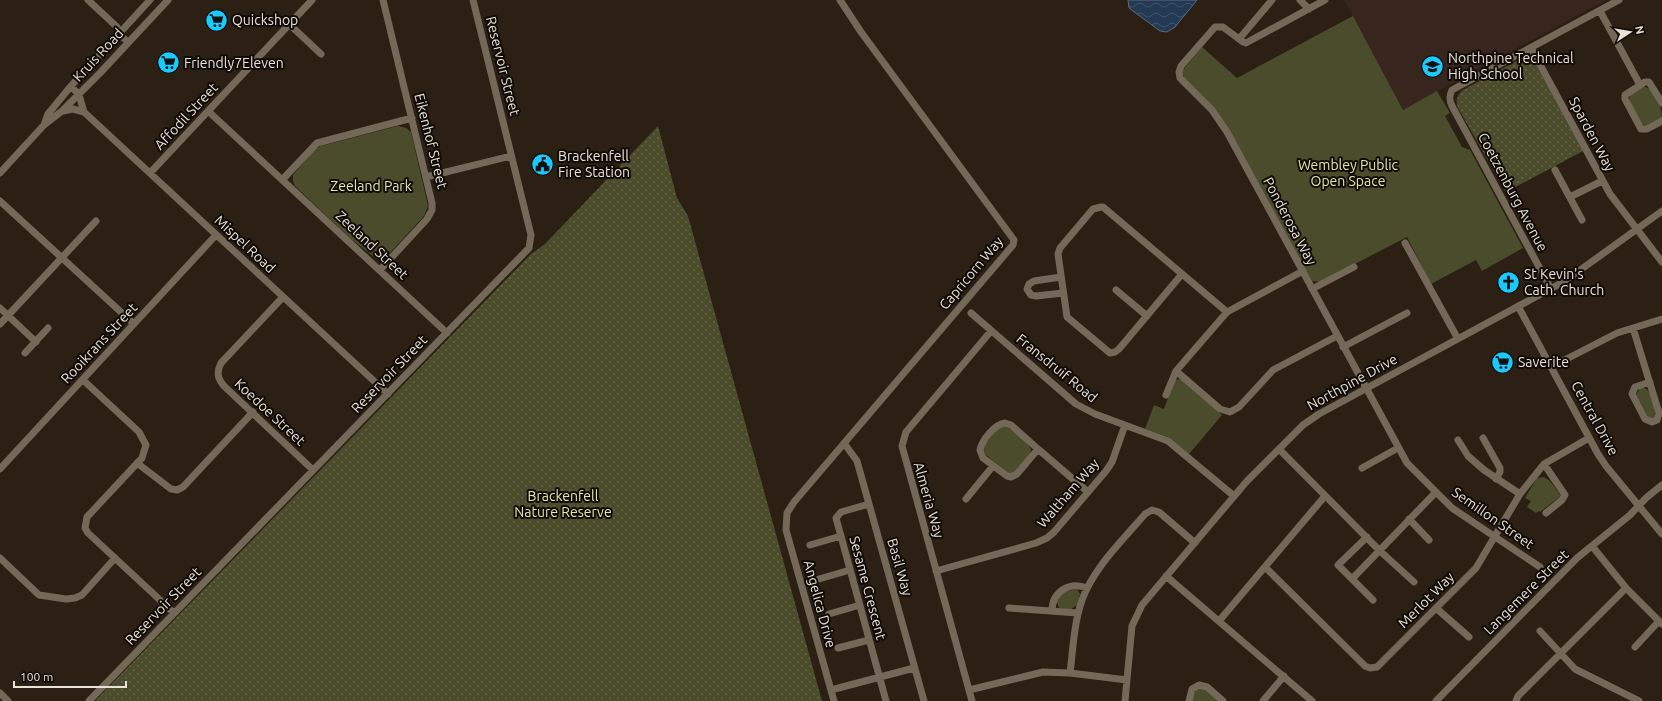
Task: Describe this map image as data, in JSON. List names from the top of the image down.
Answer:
{
  "streets": {
    "street": [
      "Kruis Road",
      "Reservoir Street",
      "Affodil Street",
      "Sparden Way",
      "Eikenhof Street",
      "Coetzenburg Avenue",
      "Ponderosa Way",
      "Mispel Road",
      "Zeeland Street",
      "Capricorn Way",
      "Rooikrans Street",
      "Fransdruif Road",
      "Northpine Drive",
      "Koedoe Street",
      "Central Drive",
      "Waltham Way",
      "Almeria Way",
      "Semillon Street",
      "Basil Way",
      "Sesame Crescent",
      "Langemere Street",
      "Merlot Way",
      "Angelica Drive"
    ]
  },
  "crossings": [
    ["Reservoir Street", "Mispel Road"],
    ["Reservoir Street", "Zeeland Street"],
    ["Reservoir Street", "Koedoe Street"],
    ["Affodil Street", "Mispel Road"],
    ["Affodil Street", "Zeeland Street"],
    ["Sparden Way", "Coetzenburg Avenue"],
    ["Sparden Way", "Northpine Drive"],
    ["Eikenhof Street", "Zeeland Street"],
    ["Coetzenburg Avenue", "Northpine Drive"],
    ["Ponderosa Way", "Northpine Drive"],
    ["Ponderosa Way", "Semillon Street"],
    ["Mispel Road", "Rooikrans Street"],
    ["Mispel Road", "Koedoe Street"],
    ["Capricorn Way", "Basil Way"],
    ["Capricorn Way", "Angelica Drive"],
    ["Fransdruif Road", "Northpine Drive"],
    ["Fransdruif Road", "Waltham Way"],
    ["Fransdruif Road", "Almeria Way"],
    ["Northpine Drive", "Central Drive"],
    ["Northpine Drive", "Semillon Street"],
    ["Central Drive", "Langemere Street"],
    ["Central Drive", "Merlot Way"],
    ["Waltham Way", "Almeria Way"],
    ["Semillon Street", "Merlot Way"],
    ["Basil Way", "Sesame Crescent"]
  ],
  "parks": ["Wembley Public Open Space", "Zeeland Park", "Brackenfell Nature Reserve"],
  "places": {
    "supermarket": ["Quickshop", "Friendly7Eleven", "Saverite"],
    "school or university": ["Northpine Technical High School"],
    "public building": ["Brackenfell Fire Station"],
    "church": ["St Kevin's Cath. Church"]
  },
  "scale_bar": "100 m",
  "north": "right"
}
